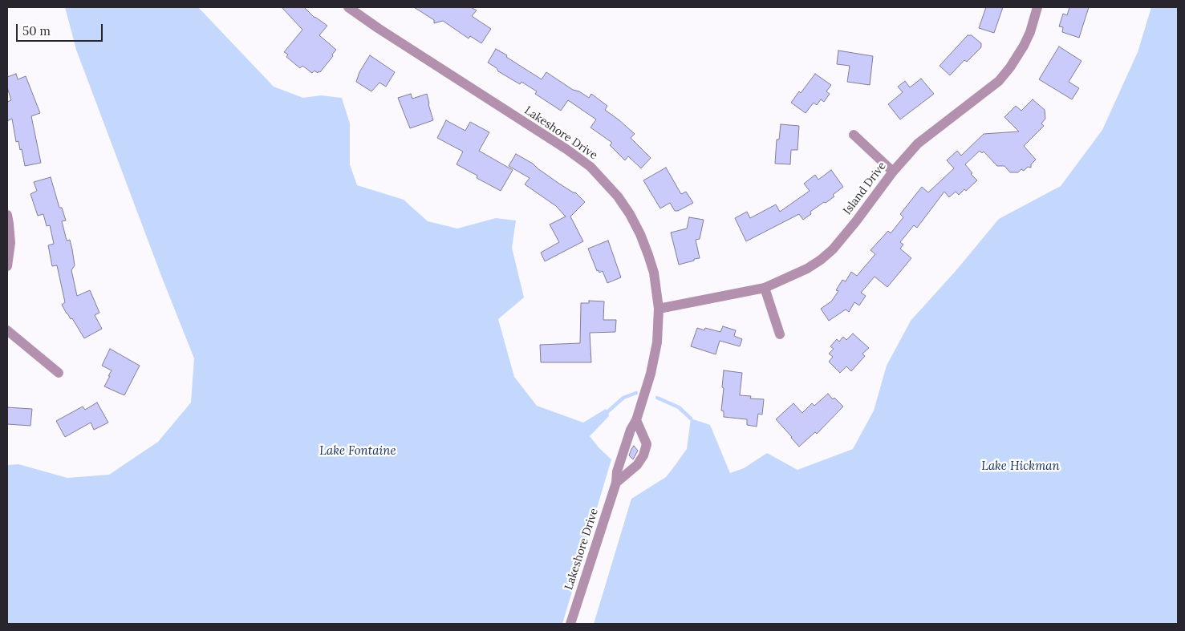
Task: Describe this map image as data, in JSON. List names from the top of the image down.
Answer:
{
  "streets": {
    "street": ["Lakeshore Drive", "Island Drive"]
  },
  "crossings": [
    ["Lakeshore Drive", "Island Drive"]
  ],
  "water": ["Lake Fontaine", "Lake Hickman"],
  "scale_bar": "50 m"
}
